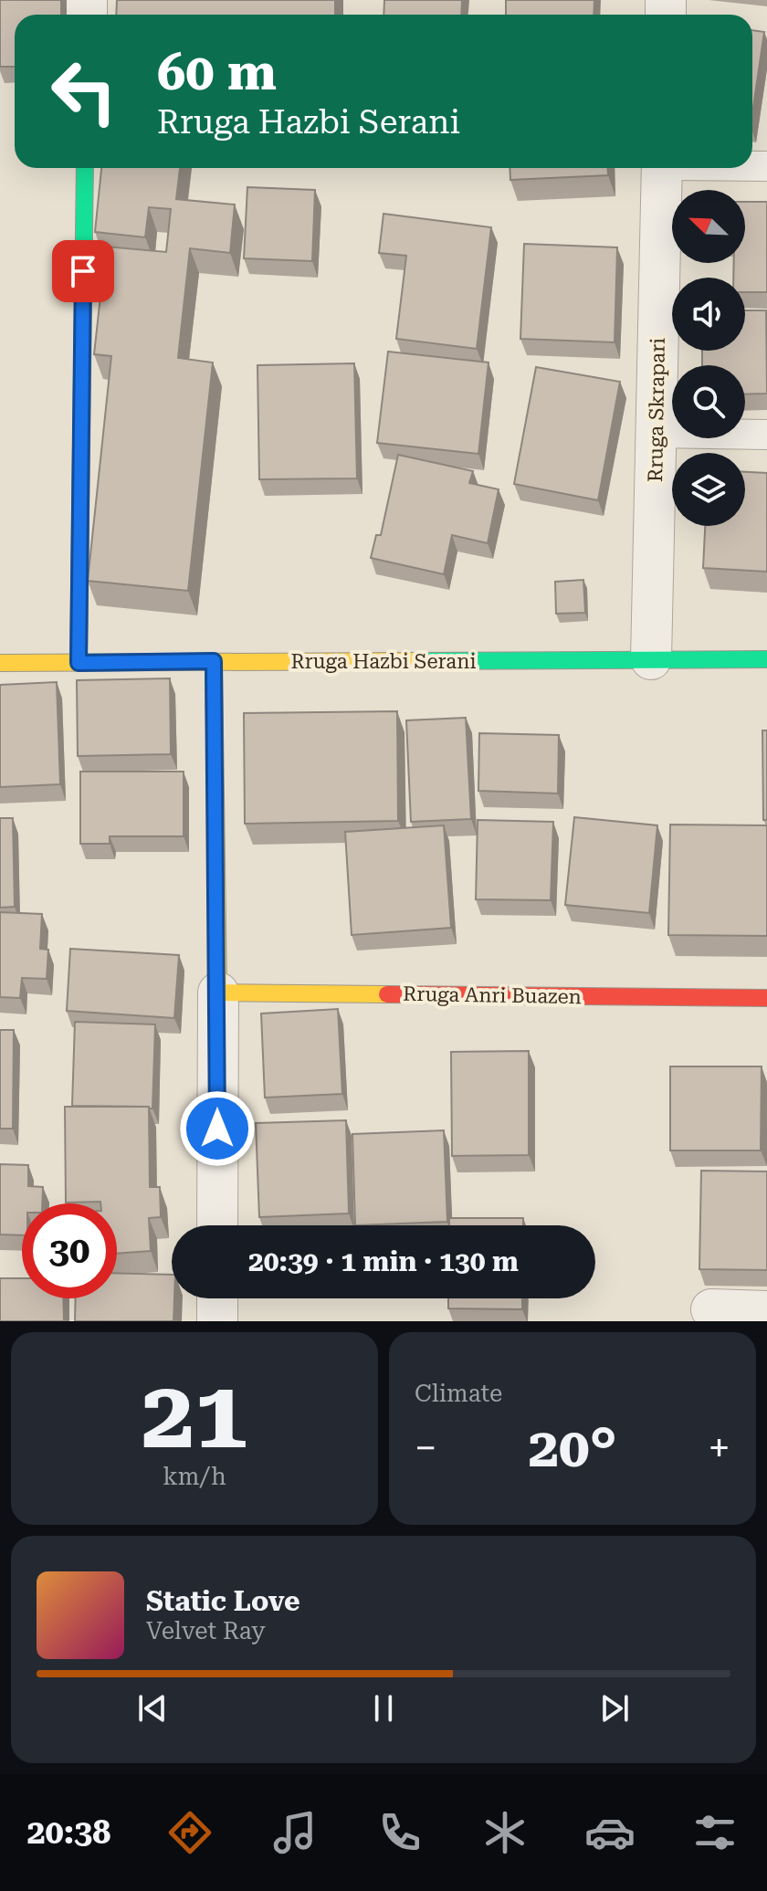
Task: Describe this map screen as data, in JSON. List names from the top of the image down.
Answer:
{
  "streets": {
    "street": ["Rruga Skrapari", "Rruga Hazbi Serani", "Rruga Anri Buazen"]
  },
  "crossings": [
    ["Rruga Skrapari", "Rruga Hazbi Serani"]
  ],
  "north": "top left",
  "page": {
    "turn": ["60 m", "Rruga Hazbi Serani"],
    "limit": "30",
    "trip": "20:39 · 1 min · 130 m",
    "tile": [
      ["21", "km/h"],
      "Climate"
    ],
    "heat": ["−", "20°", "+"],
    "song": ["Static Love", "Velvet Ray"],
    "tabs": "20:38"
  }
}
